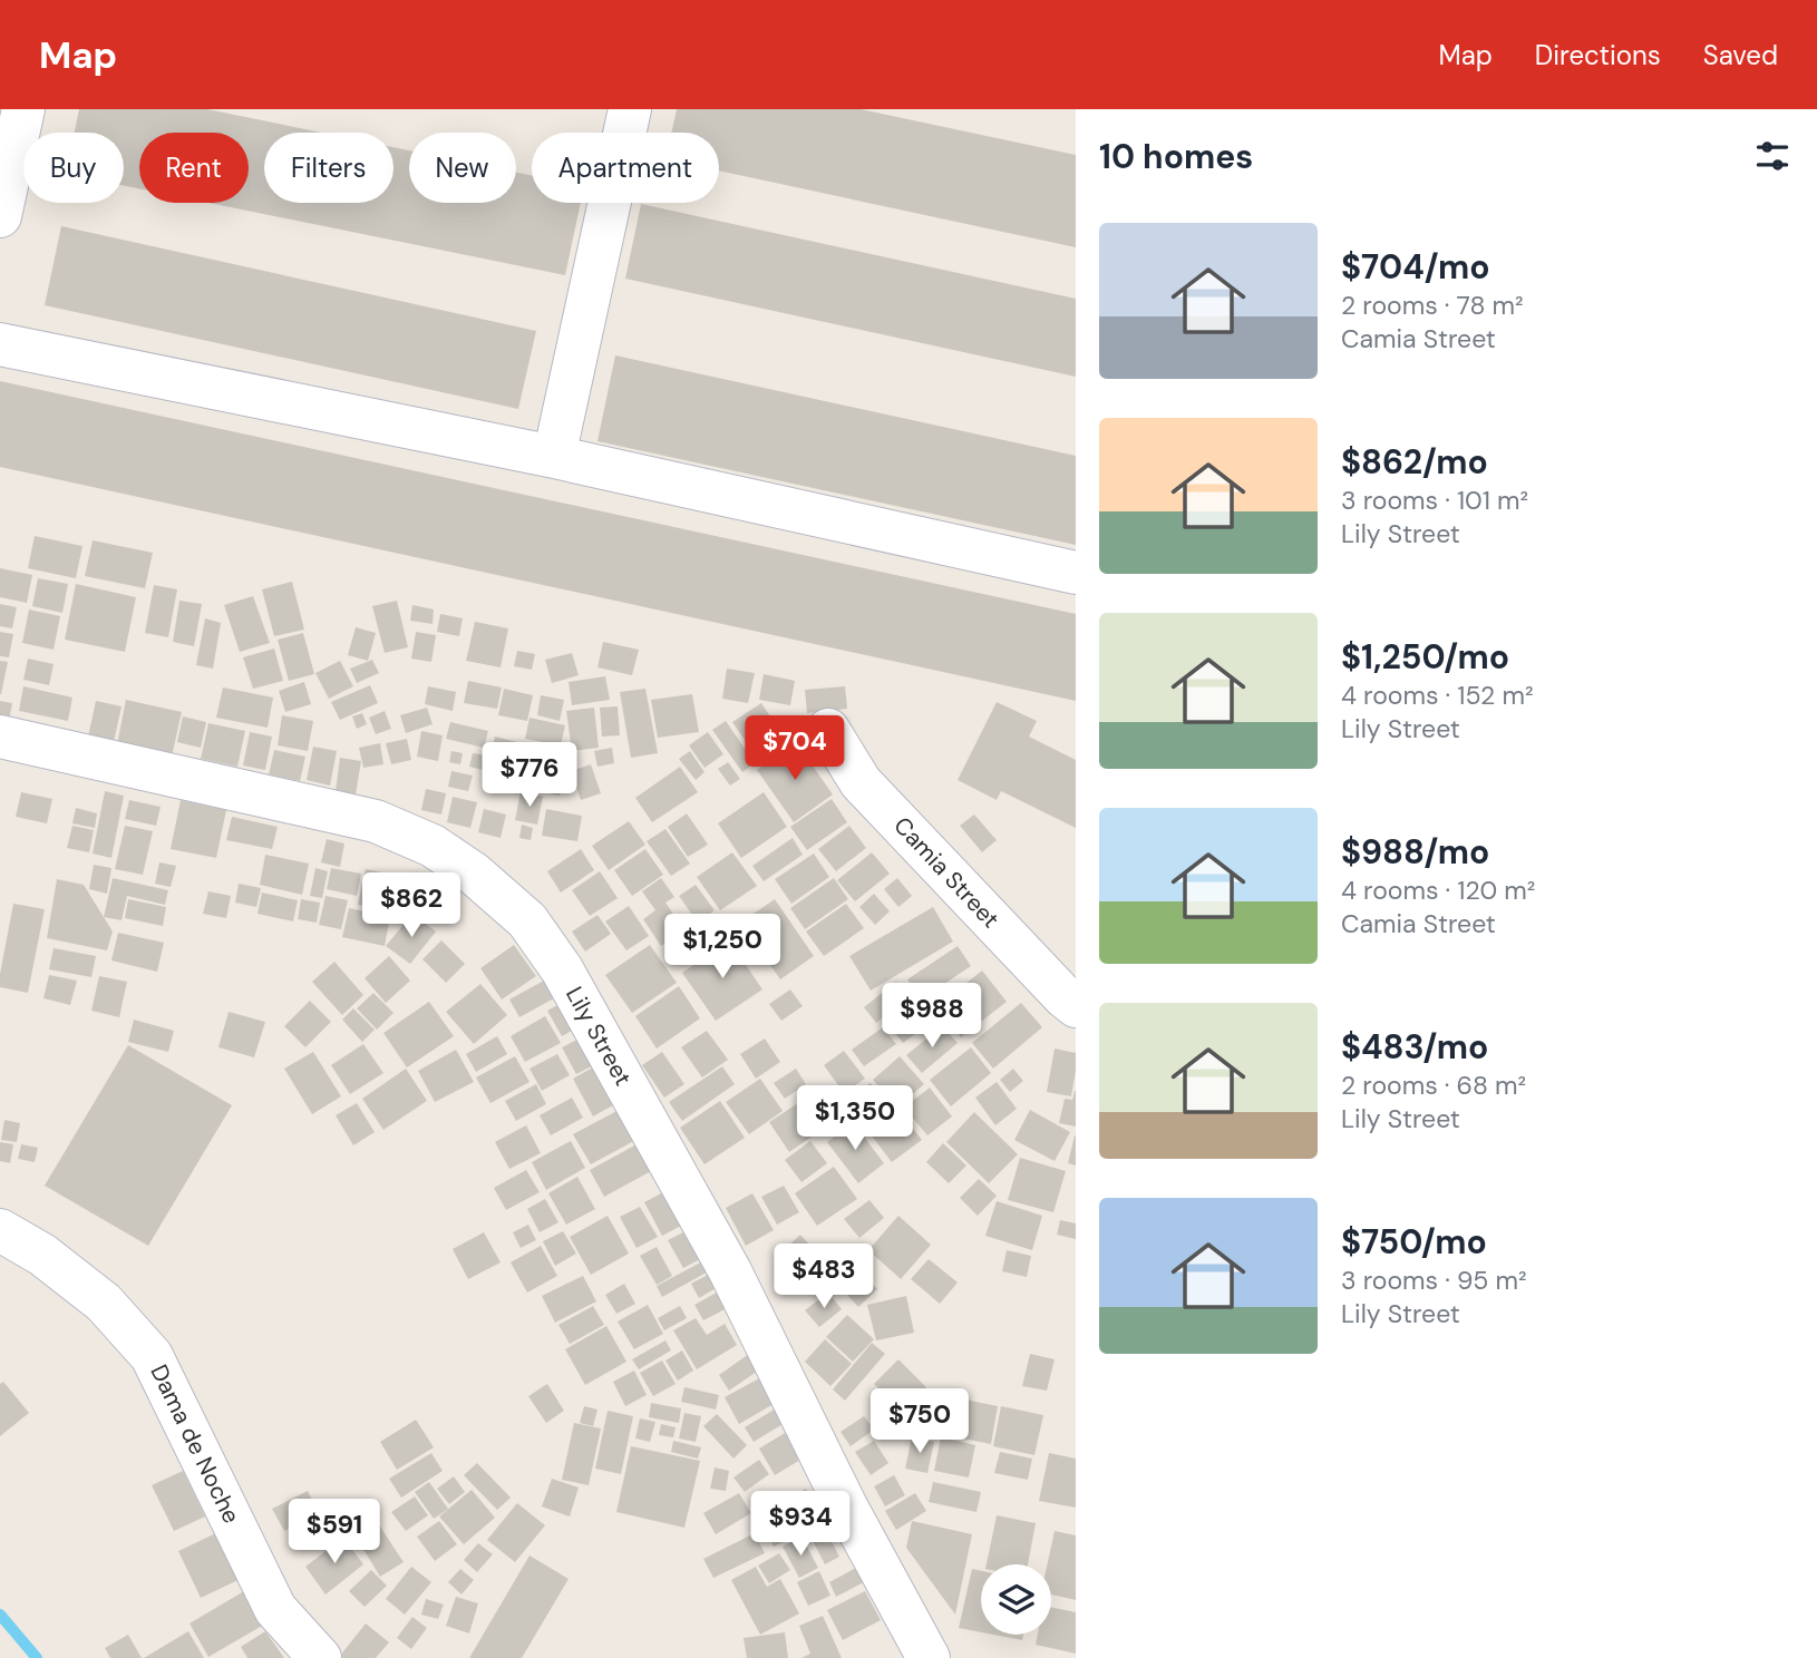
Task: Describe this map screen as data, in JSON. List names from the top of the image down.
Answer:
{
  "streets": {
    "street": ["Camia Street", "Lily Street", "Dama de Noche"]
  },
  "page": {
    "header": "Map",
    "nav": ["Map", "Directions", "Saved"],
    "heading": "10 homes",
    "chip": [
      "Buy",
      "Rent",
      "Filters",
      "New",
      "Apartment"
    ],
    "list": [
      {
        "name": "$704/mo",
        "note": "2 rooms · 78 m² · Camia Street"
      },
      {
        "name": "$862/mo",
        "note": "3 rooms · 101 m² · Lily Street"
      },
      {
        "name": "$1,250/mo",
        "note": "4 rooms · 152 m² · Lily Street"
      },
      {
        "name": "$988/mo",
        "note": "4 rooms · 120 m² · Camia Street"
      },
      {
        "name": "$483/mo",
        "note": "2 rooms · 68 m² · Lily Street"
      },
      {
        "name": "$750/mo",
        "note": "3 rooms · 95 m² · Lily Street"
      }
    ],
    "price": [
      "$704",
      "$776",
      "$862",
      "$1,250",
      "$988",
      "$1,350",
      "$483",
      "$750",
      "$934",
      "$591"
    ]
  }
}
